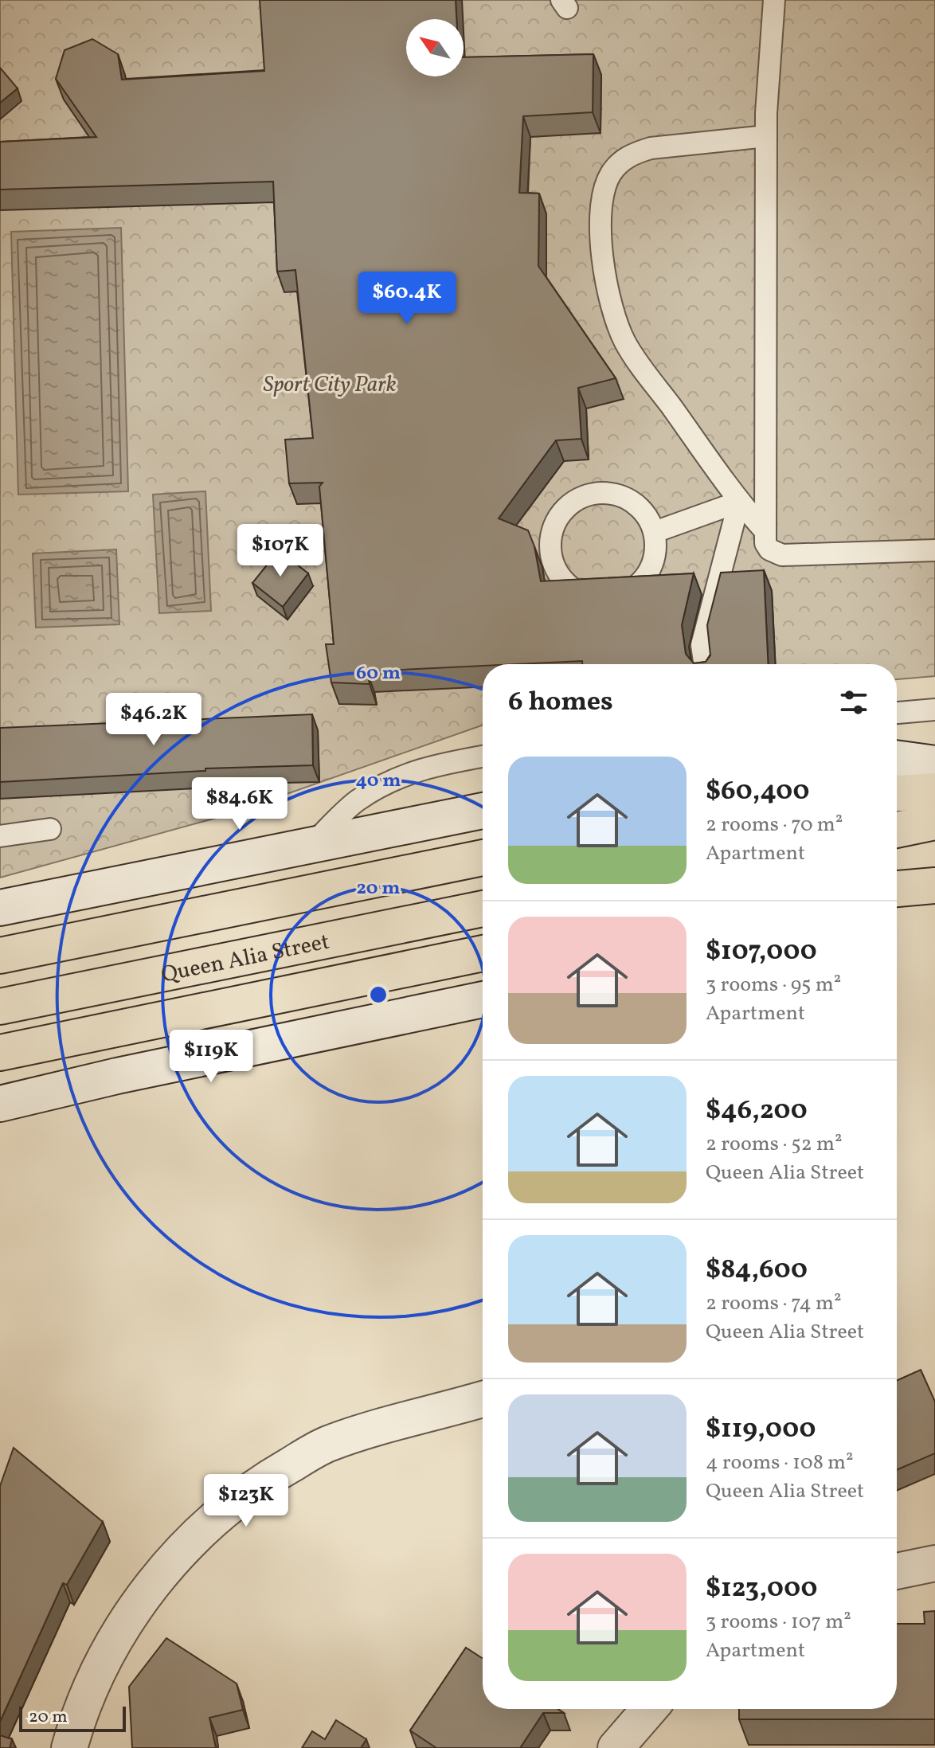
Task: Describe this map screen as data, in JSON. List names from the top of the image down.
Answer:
{
  "streets": {
    "main road": ["Queen Alia Street"]
  },
  "parks": ["Sport City Park"],
  "scale_bar": "20 m",
  "north": "top left",
  "page": {
    "price": [
      "$60.4K",
      "$107K",
      "$46.2K",
      "$84.6K",
      "$119K",
      "$123K"
    ],
    "heading": "6 homes",
    "list": [
      {
        "name": "$60,400",
        "note": "2 rooms · 70 m² · Apartment"
      },
      {
        "name": "$107,000",
        "note": "3 rooms · 95 m² · Apartment"
      },
      {
        "name": "$46,200",
        "note": "2 rooms · 52 m² · Queen Alia Street"
      },
      {
        "name": "$84,600",
        "note": "2 rooms · 74 m² · Queen Alia Street"
      },
      {
        "name": "$119,000",
        "note": "4 rooms · 108 m² · Queen Alia Street"
      },
      {
        "name": "$123,000",
        "note": "3 rooms · 107 m² · Apartment"
      }
    ],
    "scale": "20 m"
  },
  "rings": ["60 m", "40 m", "20 m"]
}
